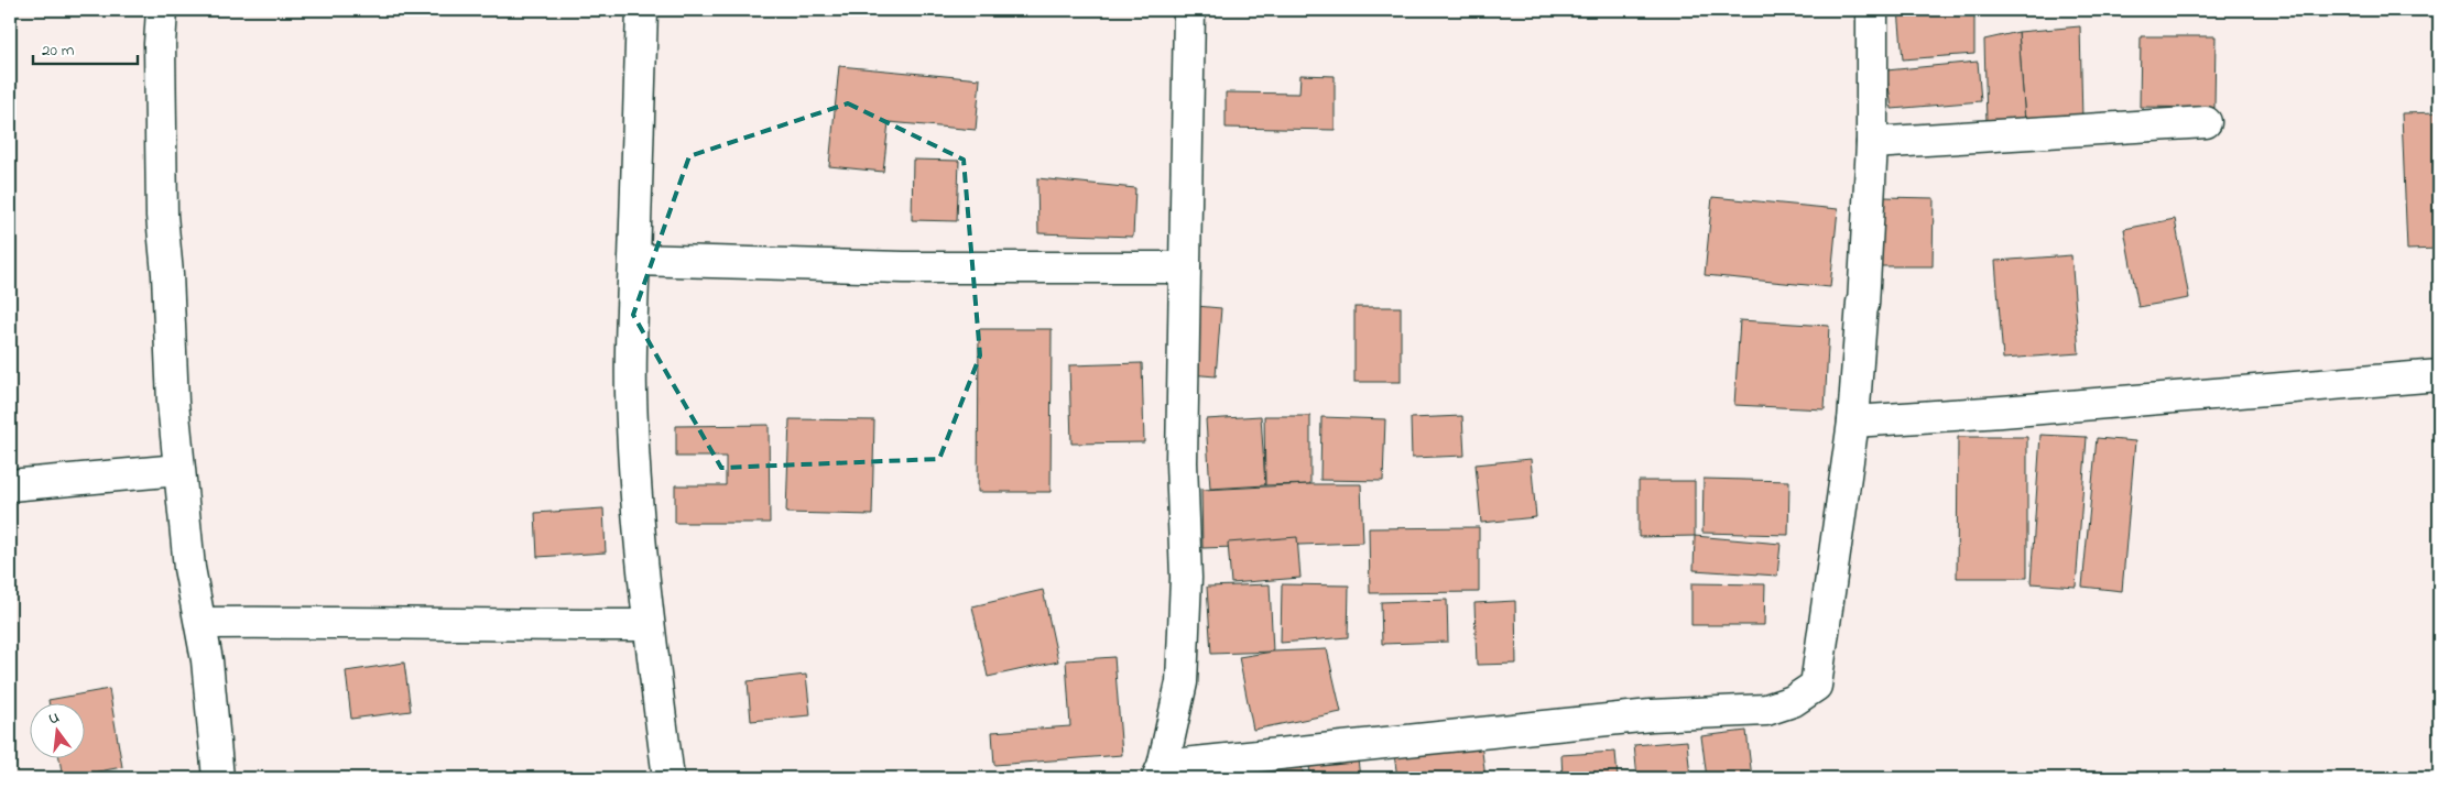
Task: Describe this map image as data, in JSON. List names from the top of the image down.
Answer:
{
  "scale_bar": "20 m",
  "north": "top"
}
